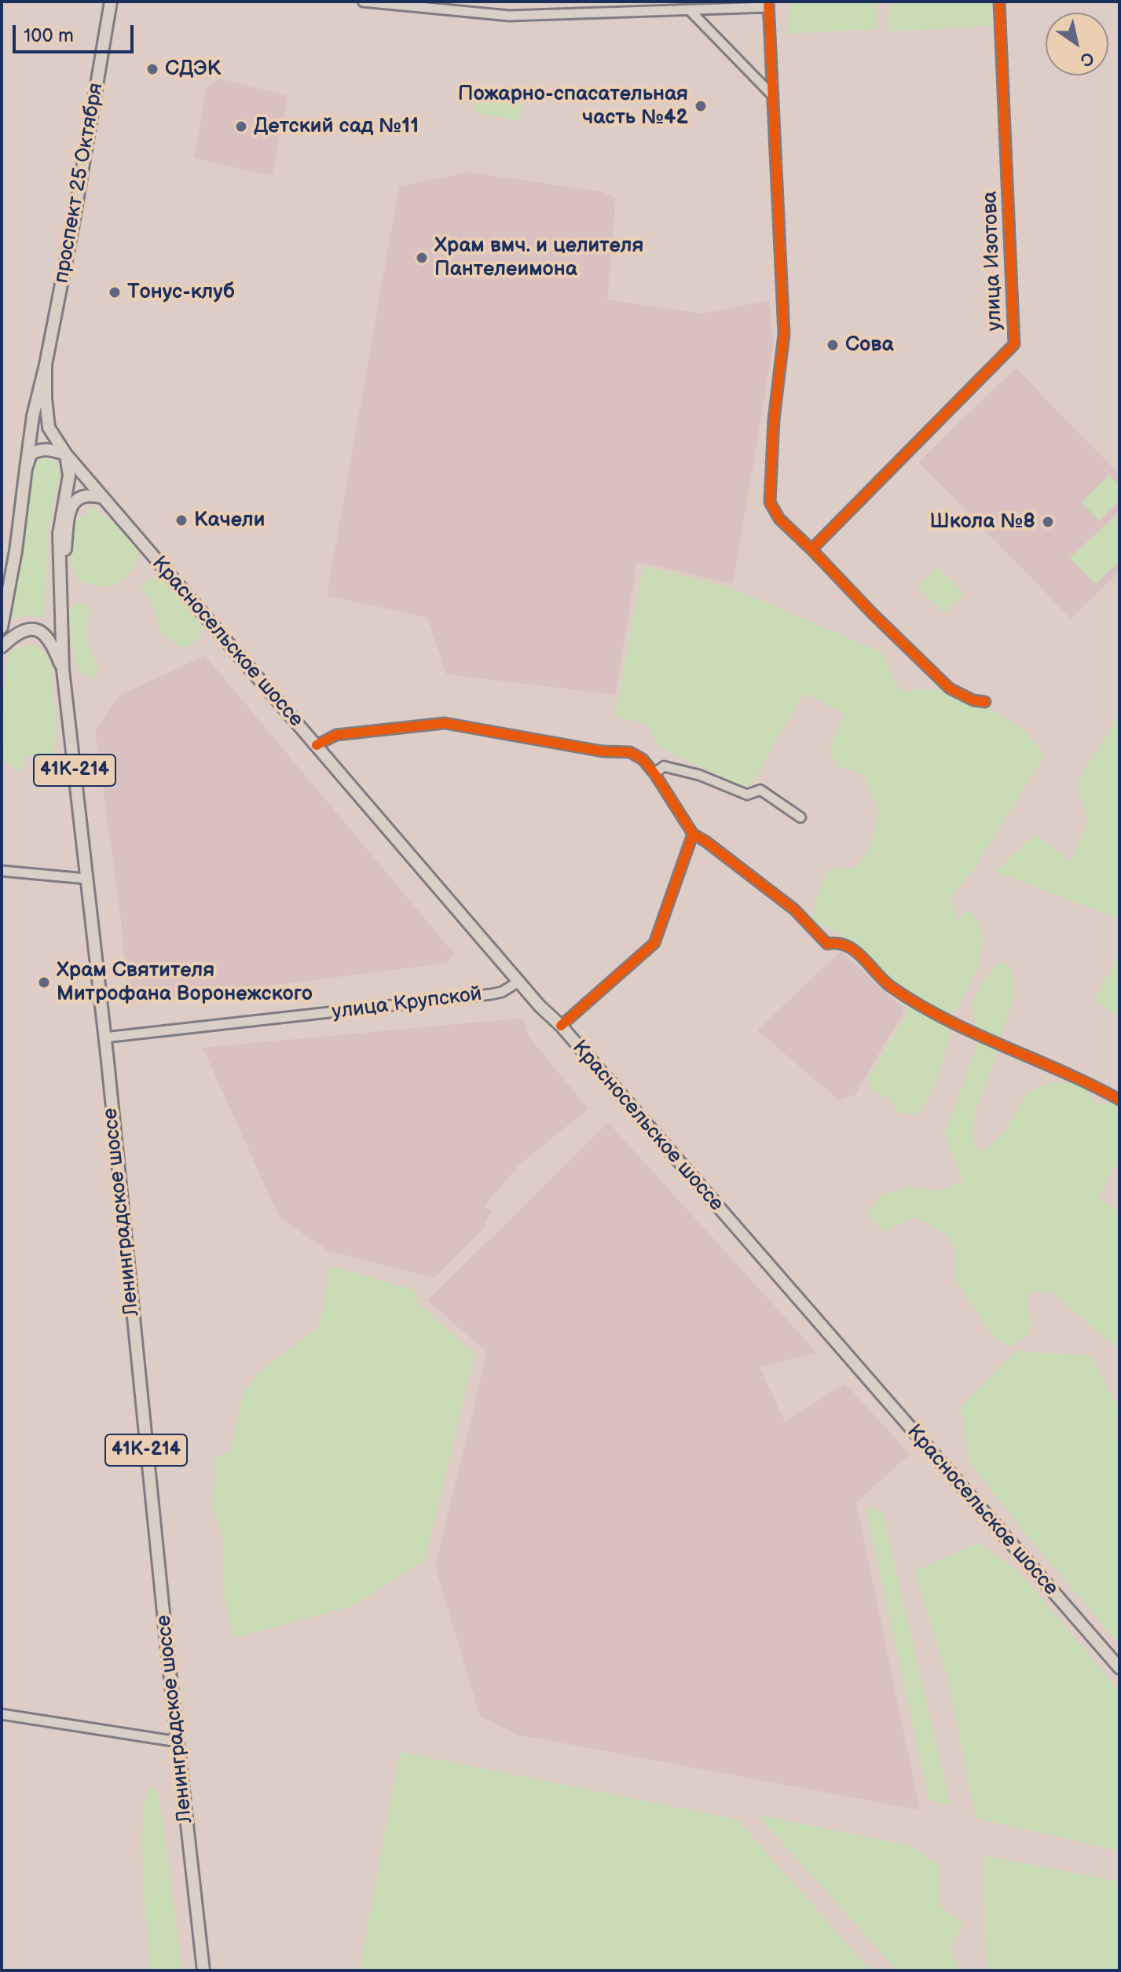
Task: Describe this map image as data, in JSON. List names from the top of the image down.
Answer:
{
  "streets": {
    "main road": [
      "проспект 25 Октября",
      "Красносельское шоссе",
      "41К-214",
      "Ленинградское шоссе"
    ],
    "street": ["улица Изотова", "улица Крупской"]
  },
  "crossings": [
    ["проспект 25 Октября", "Красносельское шоссе"],
    ["проспект 25 Октября", "Ленинградское шоссе"],
    ["Красносельское шоссе", "улица Крупской"],
    ["Красносельское шоссе", "Ленинградское шоссе"],
    ["улица Крупской", "Ленинградское шоссе"]
  ],
  "places": [
    "СДЭК",
    "Пожарно-спасательная часть №42",
    "Детский сад №11",
    "Храм вмч. и целителя Пантелеимона",
    "Тонус-клуб",
    "Сова",
    "Качели",
    "Школа №8",
    "Храм Святителя Митрофана Воронежского"
  ],
  "scale_bar": "100 m",
  "north": "bottom right"
}
